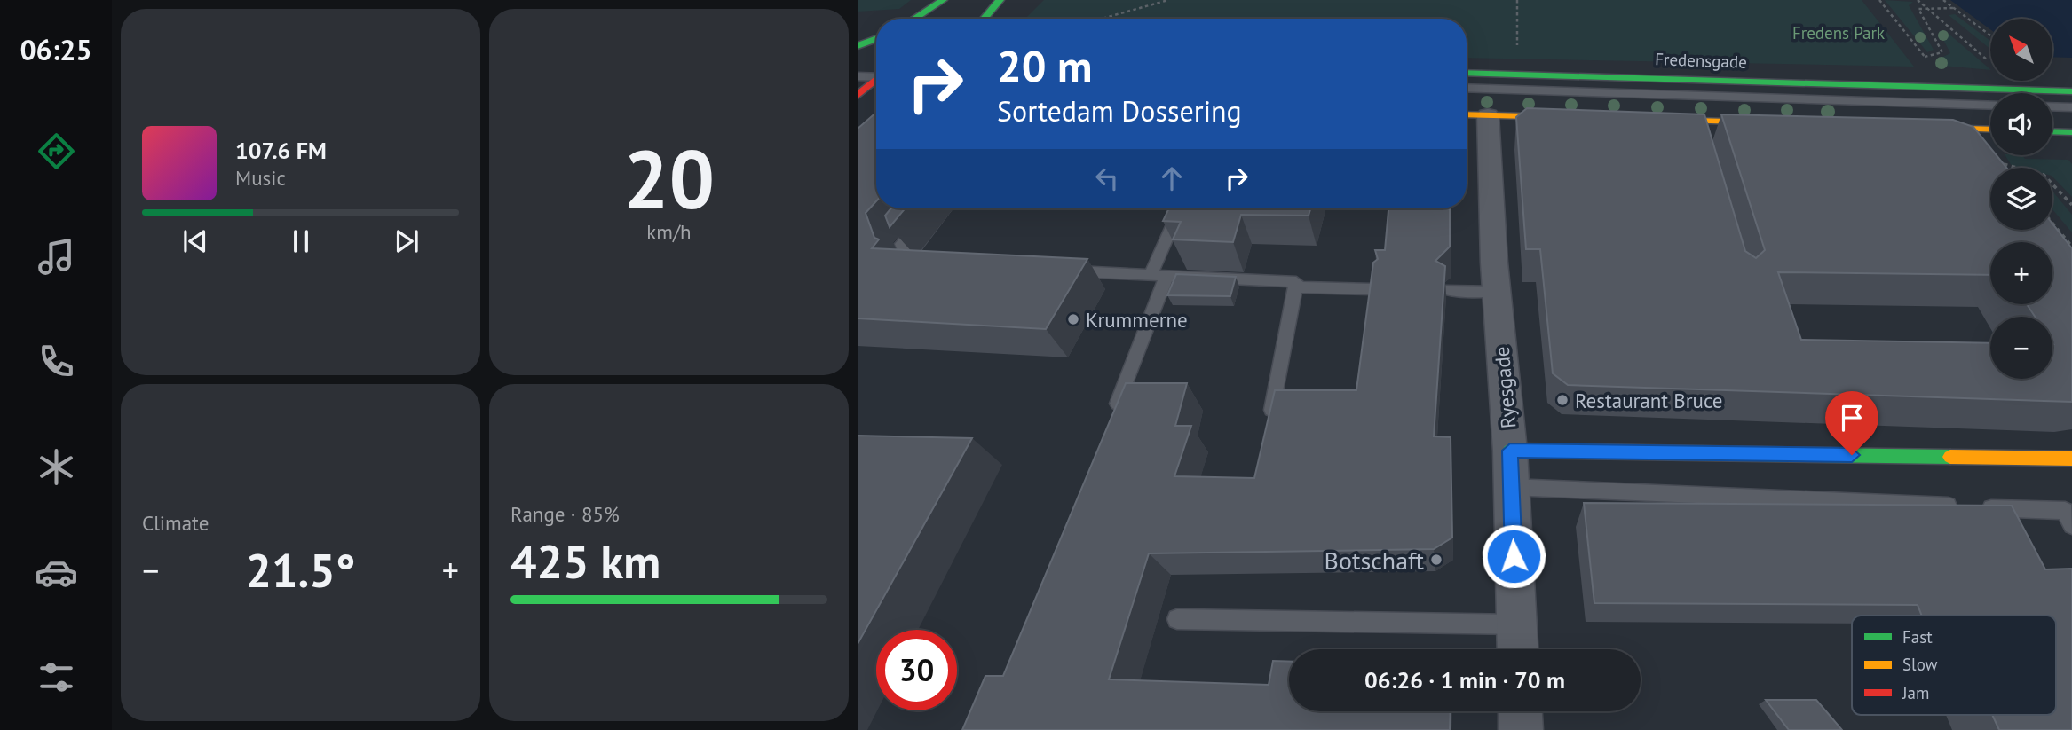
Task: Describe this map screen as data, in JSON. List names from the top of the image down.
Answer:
{
  "streets": {
    "street": ["Fredensgade", "Ryesgade"]
  },
  "parks": ["Fredens Park"],
  "places": ["Krummerne", "Restaurant Bruce", "Botschaft"],
  "legend": ["Fast", "Slow", "Jam"],
  "north": "top left",
  "page": {
    "tabs": "06:25",
    "tile": [
      ["20", "km/h"],
      "Climate",
      ["Range · 85%", "425 km"]
    ],
    "map_buttons": ["+", "−"],
    "turn": ["20 m", "Sortedam Dossering"],
    "song": ["107.6 FM", "Music"],
    "heat": ["−", "21.5°", "+"],
    "limit": "30",
    "trip": "06:26 · 1 min · 70 m"
  }
}
